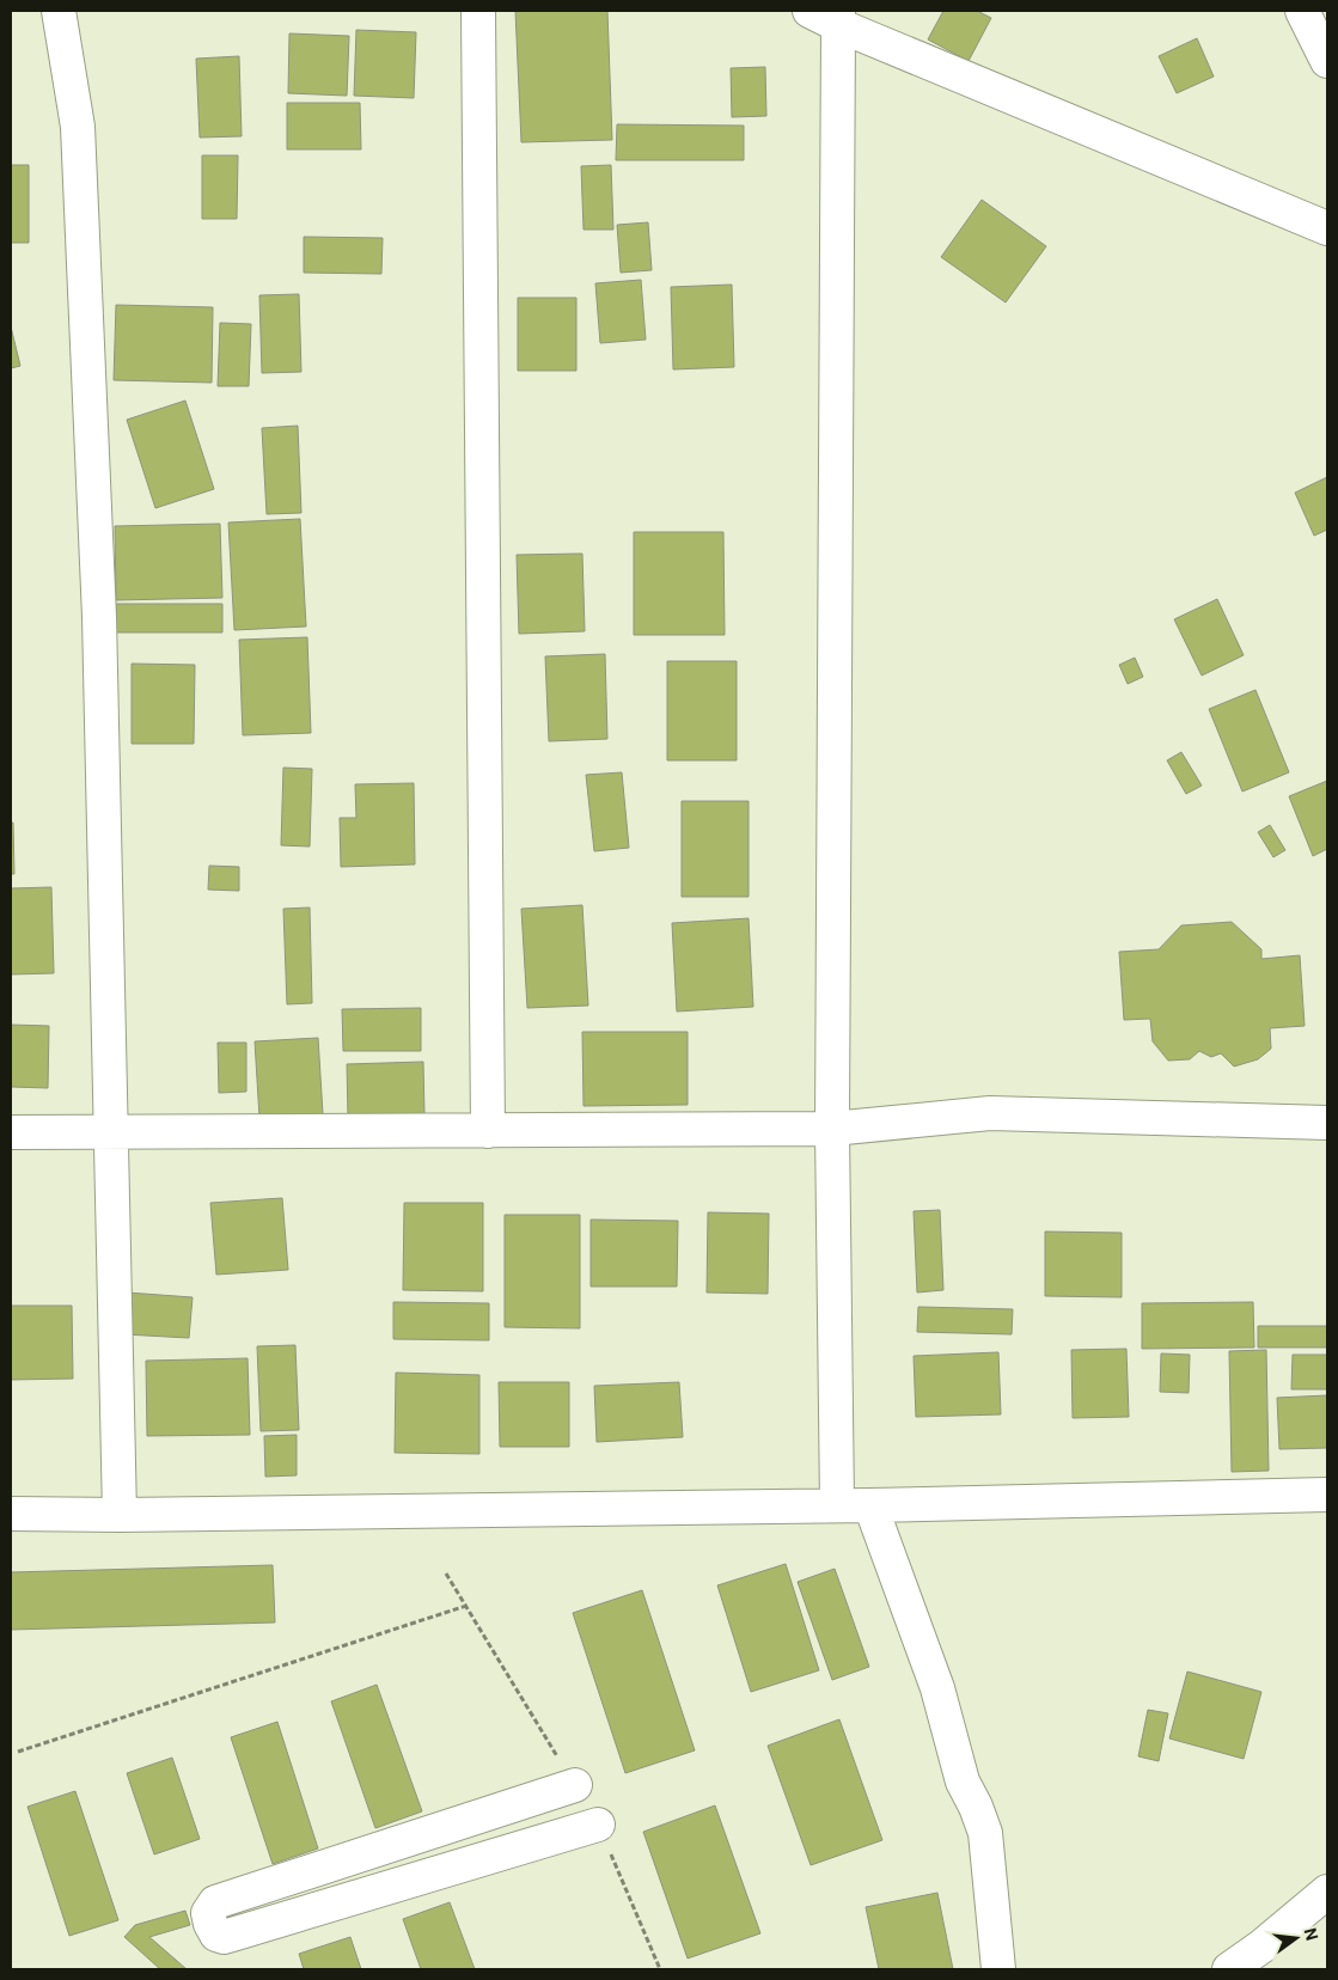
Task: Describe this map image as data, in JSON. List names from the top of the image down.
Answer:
{
  "north": "right"
}
